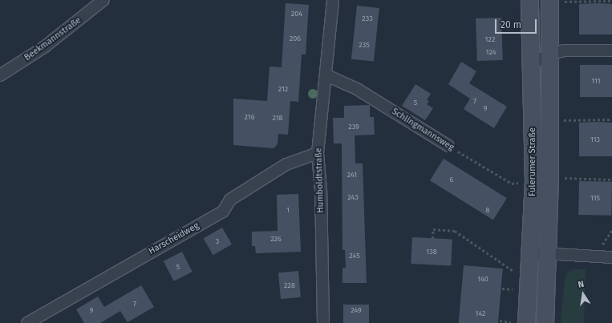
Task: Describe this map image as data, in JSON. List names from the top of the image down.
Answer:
{
  "streets": {
    "main road": ["Fulerumer Straße"],
    "street": [
      "Beekmannstraße",
      "Schlingmannsweg",
      "Humboldtstraße",
      "Harscheidweg"
    ]
  },
  "crossings": [
    ["Schlingmannsweg", "Humboldtstraße"],
    ["Humboldtstraße", "Harscheidweg"]
  ],
  "house_numbers": [
    "204",
    "233",
    "206",
    "122",
    "235",
    "124",
    "111",
    "212",
    "7",
    "5",
    "9",
    "216",
    "218",
    "239",
    "113",
    "241",
    "6",
    "243",
    "115",
    "1",
    "8",
    "226",
    "3",
    "138",
    "245",
    "5",
    "140",
    "228",
    "7",
    "9",
    "249",
    "142"
  ],
  "scale_bar": "20 m",
  "north": "top"
}
